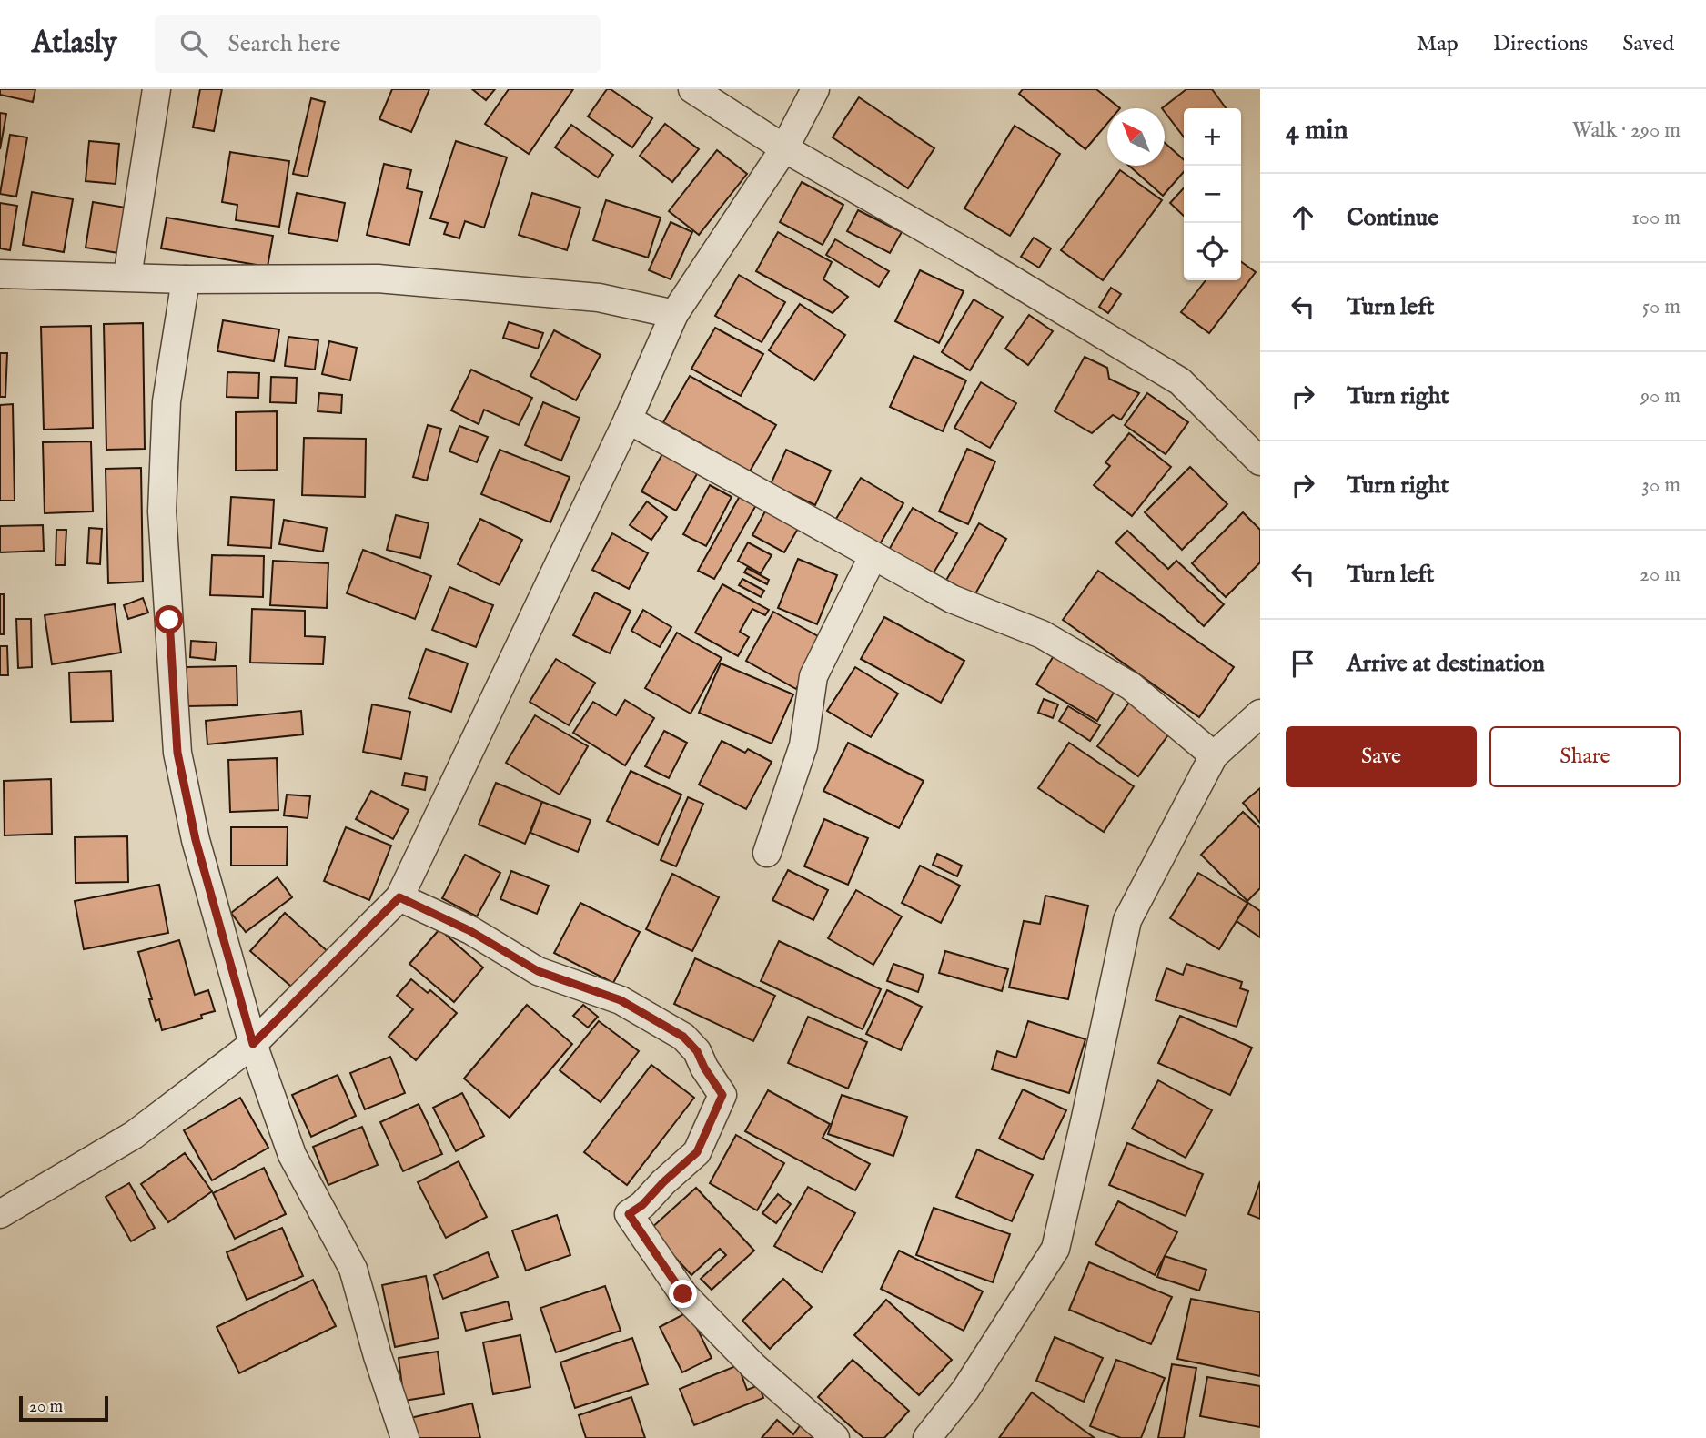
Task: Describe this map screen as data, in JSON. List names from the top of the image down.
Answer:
{
  "scale_bar": "20 m",
  "north": "top left",
  "page": {
    "header": "Atlasly",
    "search": "Search here",
    "nav": ["Map", "Directions", "Saved"],
    "heading": ["4 min", "Walk · 290 m"],
    "map_buttons": ["+", "−"],
    "list": [
      ["Continue", "100 m"],
      ["Turn left", "50 m"],
      ["Turn right", "90 m"],
      ["Turn right", "30 m"],
      ["Turn left", "20 m"],
      "Arrive at destination"
    ],
    "buttons": ["Save", "Share"],
    "scale": "20 m"
  }
}
